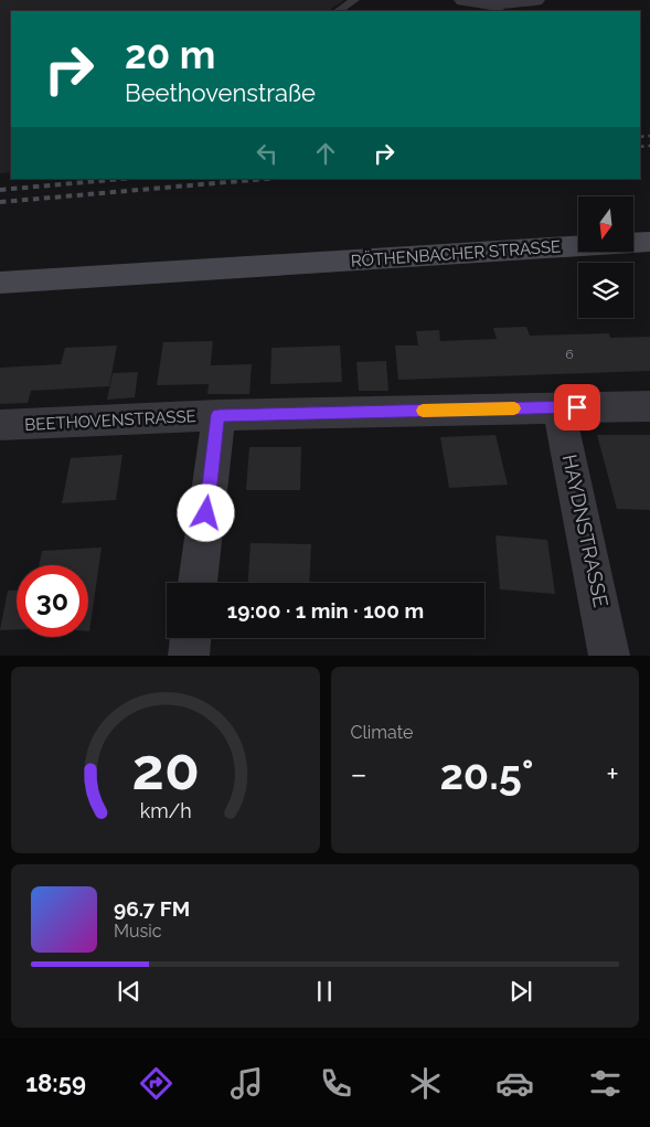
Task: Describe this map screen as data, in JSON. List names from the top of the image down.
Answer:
{
  "streets": {
    "main road": ["RÖTHENBACHER STRASSE"],
    "street": ["BEETHOVENSTRASSE", "HAYDNSTRASSE"]
  },
  "crossings": [
    ["BEETHOVENSTRASSE", "HAYDNSTRASSE"]
  ],
  "house_numbers": ["6"],
  "north": "bottom",
  "page": {
    "turn": ["20 m", "Beethovenstraße"],
    "limit": "30",
    "trip": "19:00 · 1 min · 100 m",
    "tile": "Climate",
    "heat": ["−", "20.5°", "+"],
    "song": ["96.7 FM", "Music"],
    "tabs": "18:59",
    "gauge": ["20", "km/h"]
  }
}
